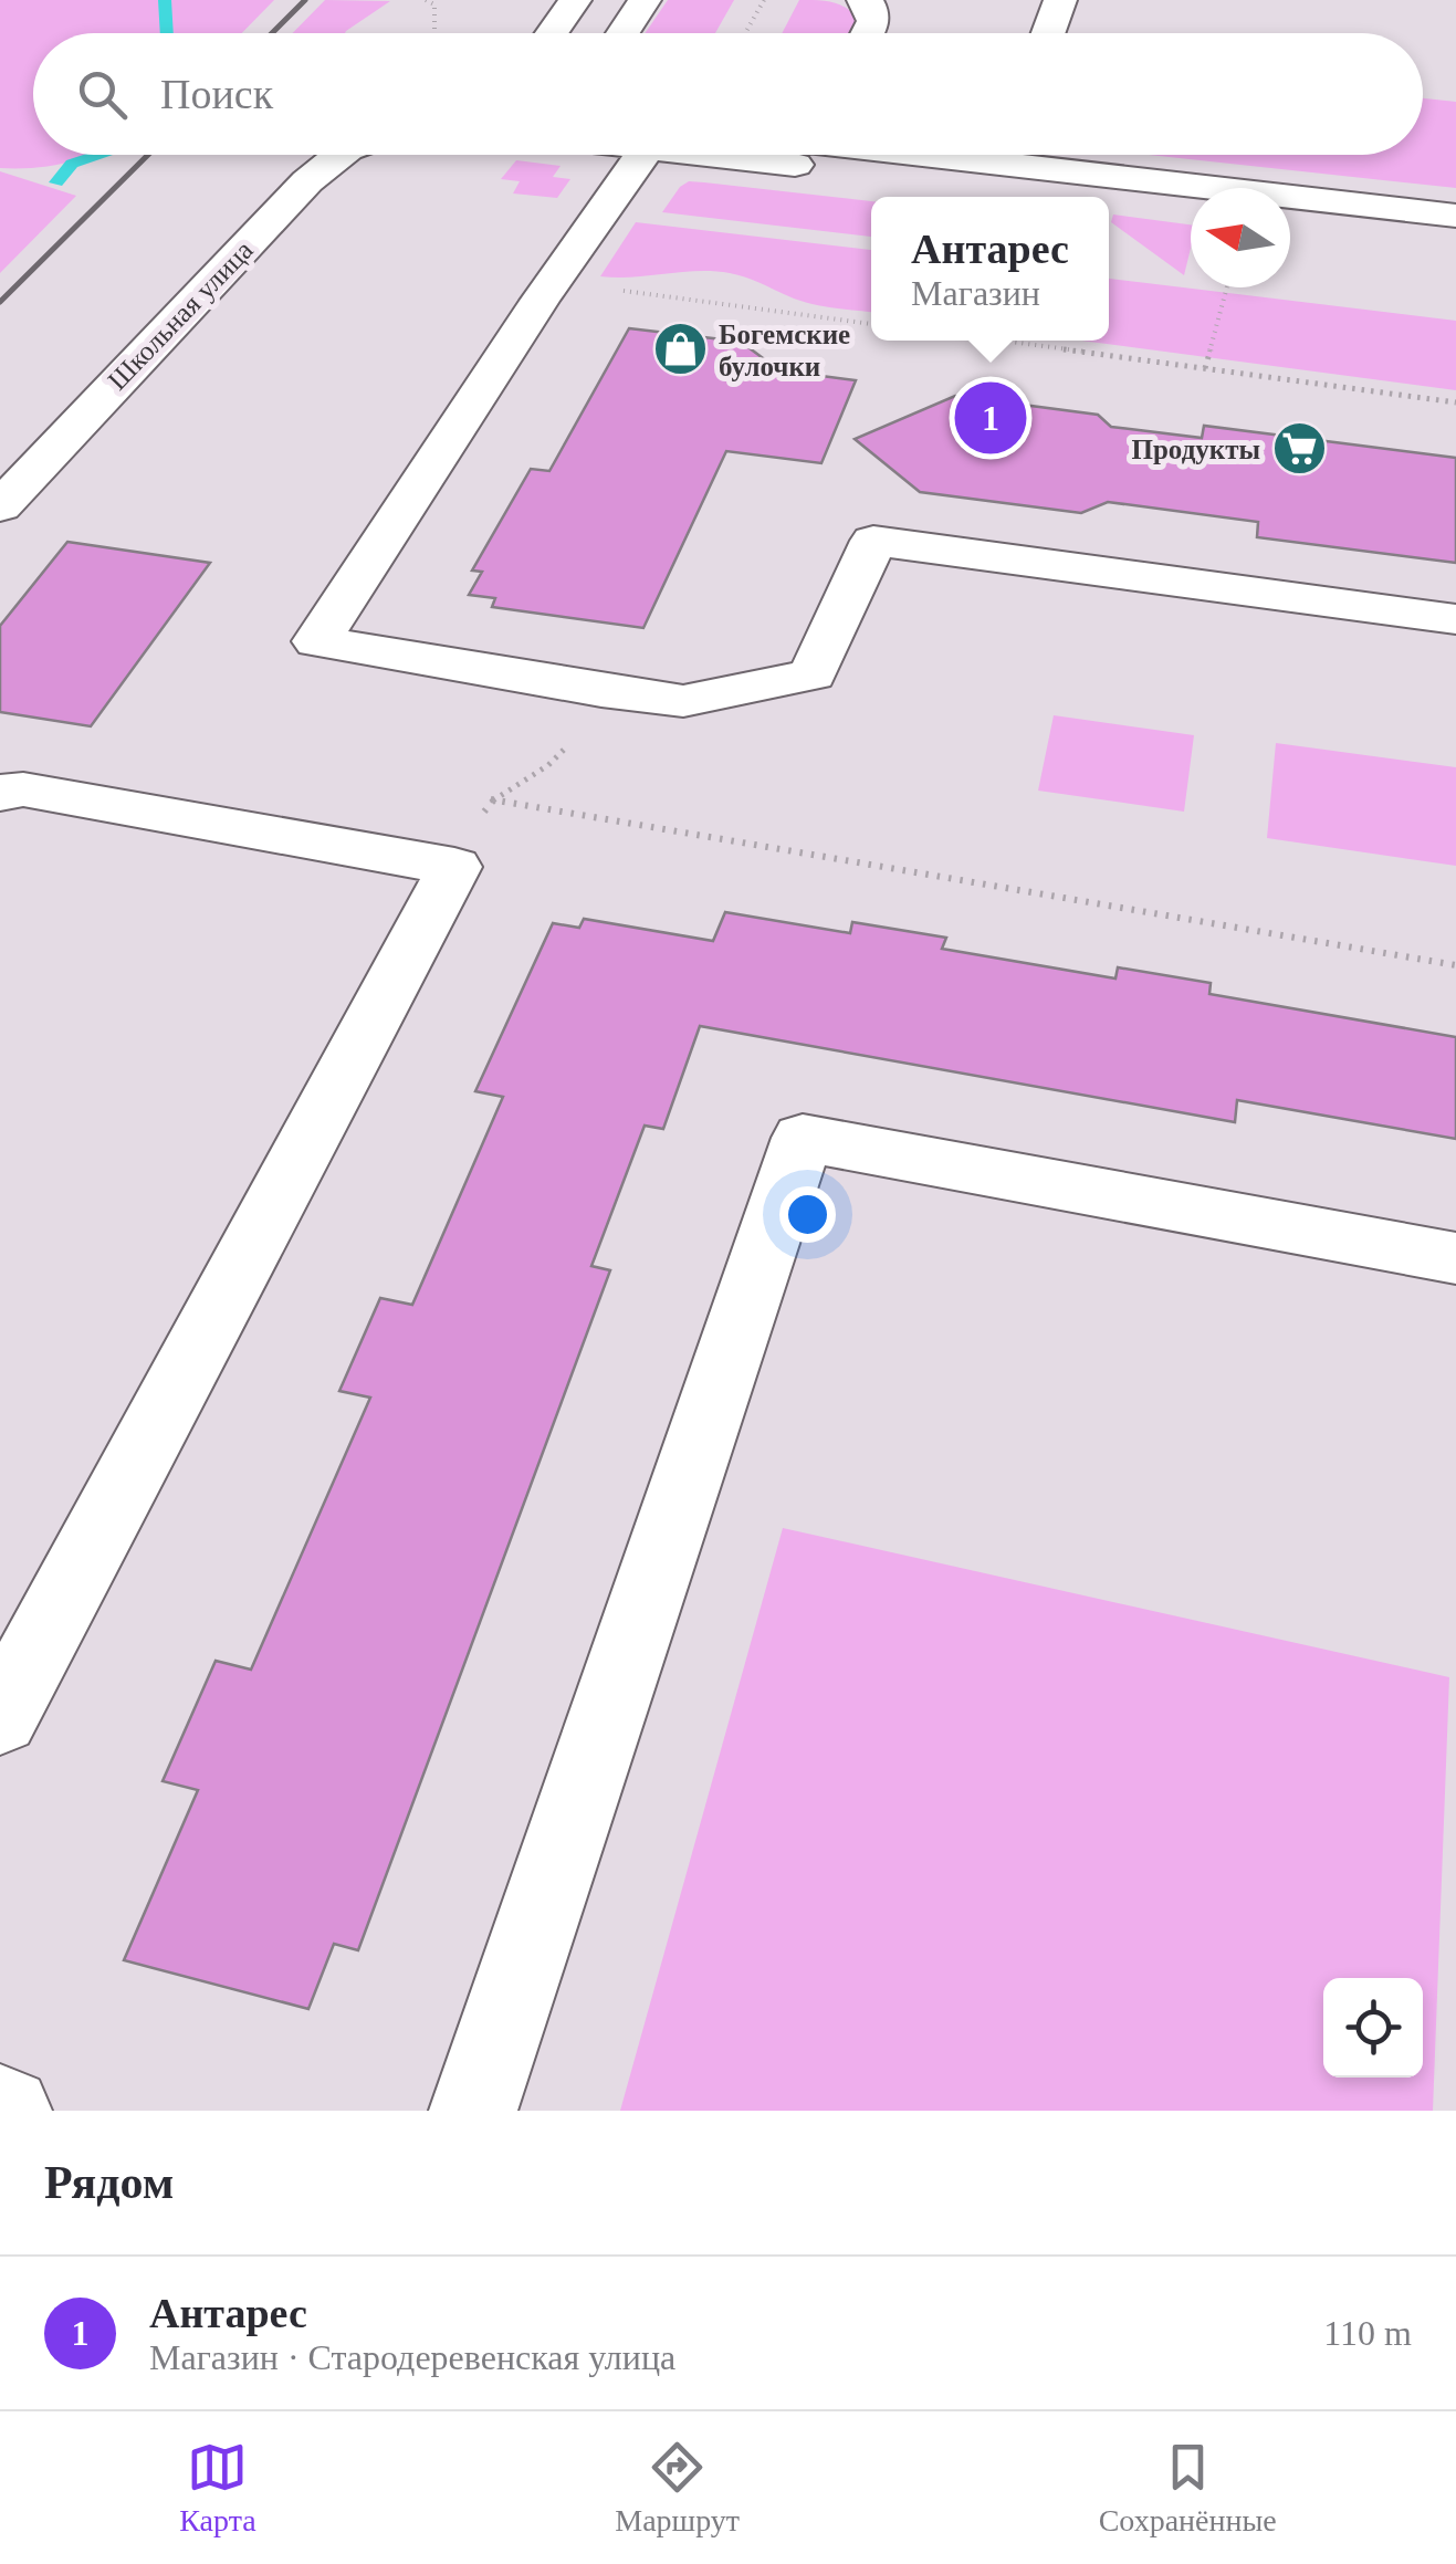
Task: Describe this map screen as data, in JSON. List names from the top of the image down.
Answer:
{
  "streets": {
    "street": ["Школьная улица"]
  },
  "places": {
    "shop": ["Богемские булочки"],
    "supermarket": ["Продукты"]
  },
  "north": "left",
  "page": {
    "search": "Поиск",
    "popup": ["Антарес", "Магазин"],
    "pins": "1",
    "heading": "Рядом",
    "list": [
      {
        "mark": "1",
        "name": "Антарес",
        "note": "Магазин · Стародеревенская улица",
        "value": "110 m"
      }
    ],
    "nav": ["Карта", "Маршрут", "Сохранённые"]
  }
}
